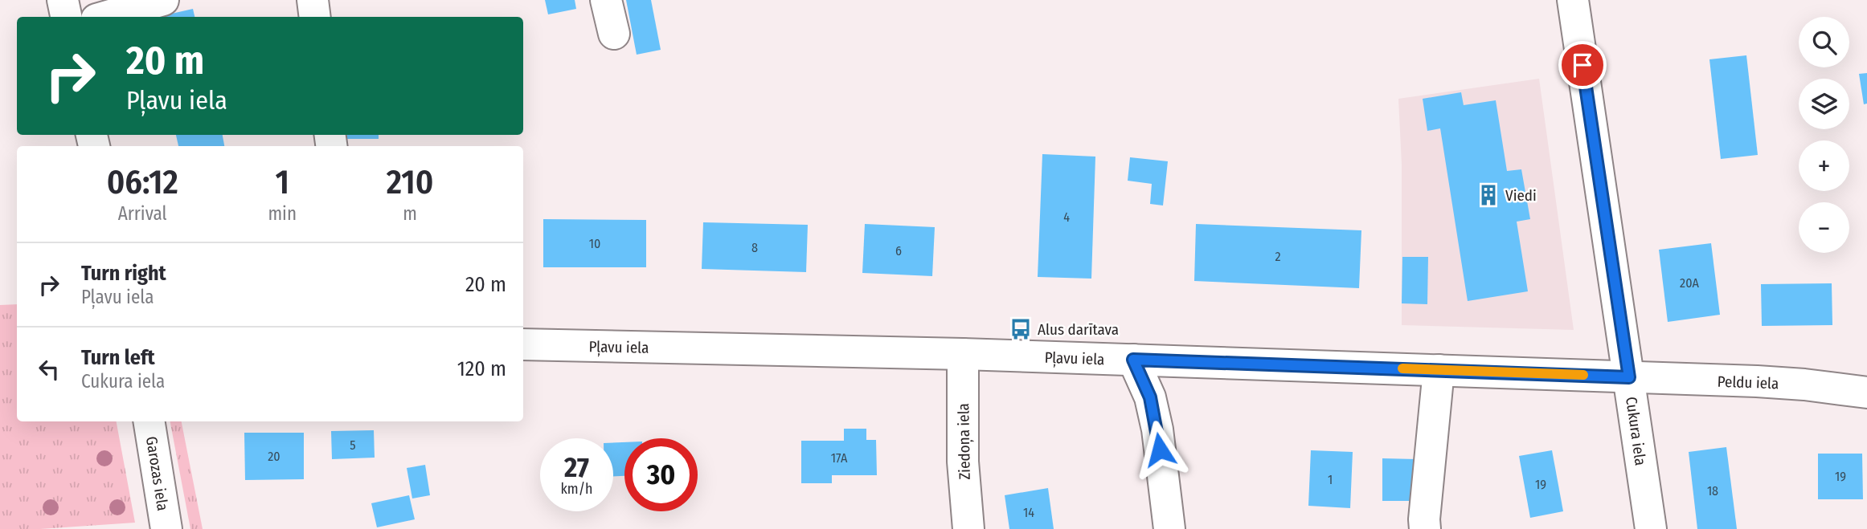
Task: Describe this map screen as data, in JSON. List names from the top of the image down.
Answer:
{
  "streets": {
    "street": [
      "Pļavu iela",
      "Peldu iela",
      "Cukura iela",
      "Ziedoņa iela",
      "Garozas iela"
    ]
  },
  "crossings": [
    ["Pļavu iela", "Peldu iela"],
    ["Pļavu iela", "Cukura iela"],
    ["Pļavu iela", "Ziedoņa iela"],
    ["Peldu iela", "Cukura iela"]
  ],
  "places": {
    "building": ["Viedi"],
    "bus stop": ["Alus darītava"]
  },
  "house_numbers": [
    "4",
    "10",
    "8",
    "6",
    "2",
    "20A",
    "5",
    "20",
    "17A",
    "19",
    "1",
    "19",
    "18",
    "14"
  ],
  "page": {
    "map_buttons": ["+", "−"],
    "turn": ["20 m", "Pļavu iela"],
    "eta": [
      "06:12",
      "Arrival",
      "1",
      "min",
      "210",
      "m"
    ],
    "list": [
      {
        "name": "Turn right",
        "note": "Pļavu iela",
        "value": "20 m"
      },
      {
        "name": "Turn left",
        "note": "Cukura iela",
        "value": "120 m"
      }
    ],
    "speed": "27 km/h",
    "limit": "30"
  }
}
